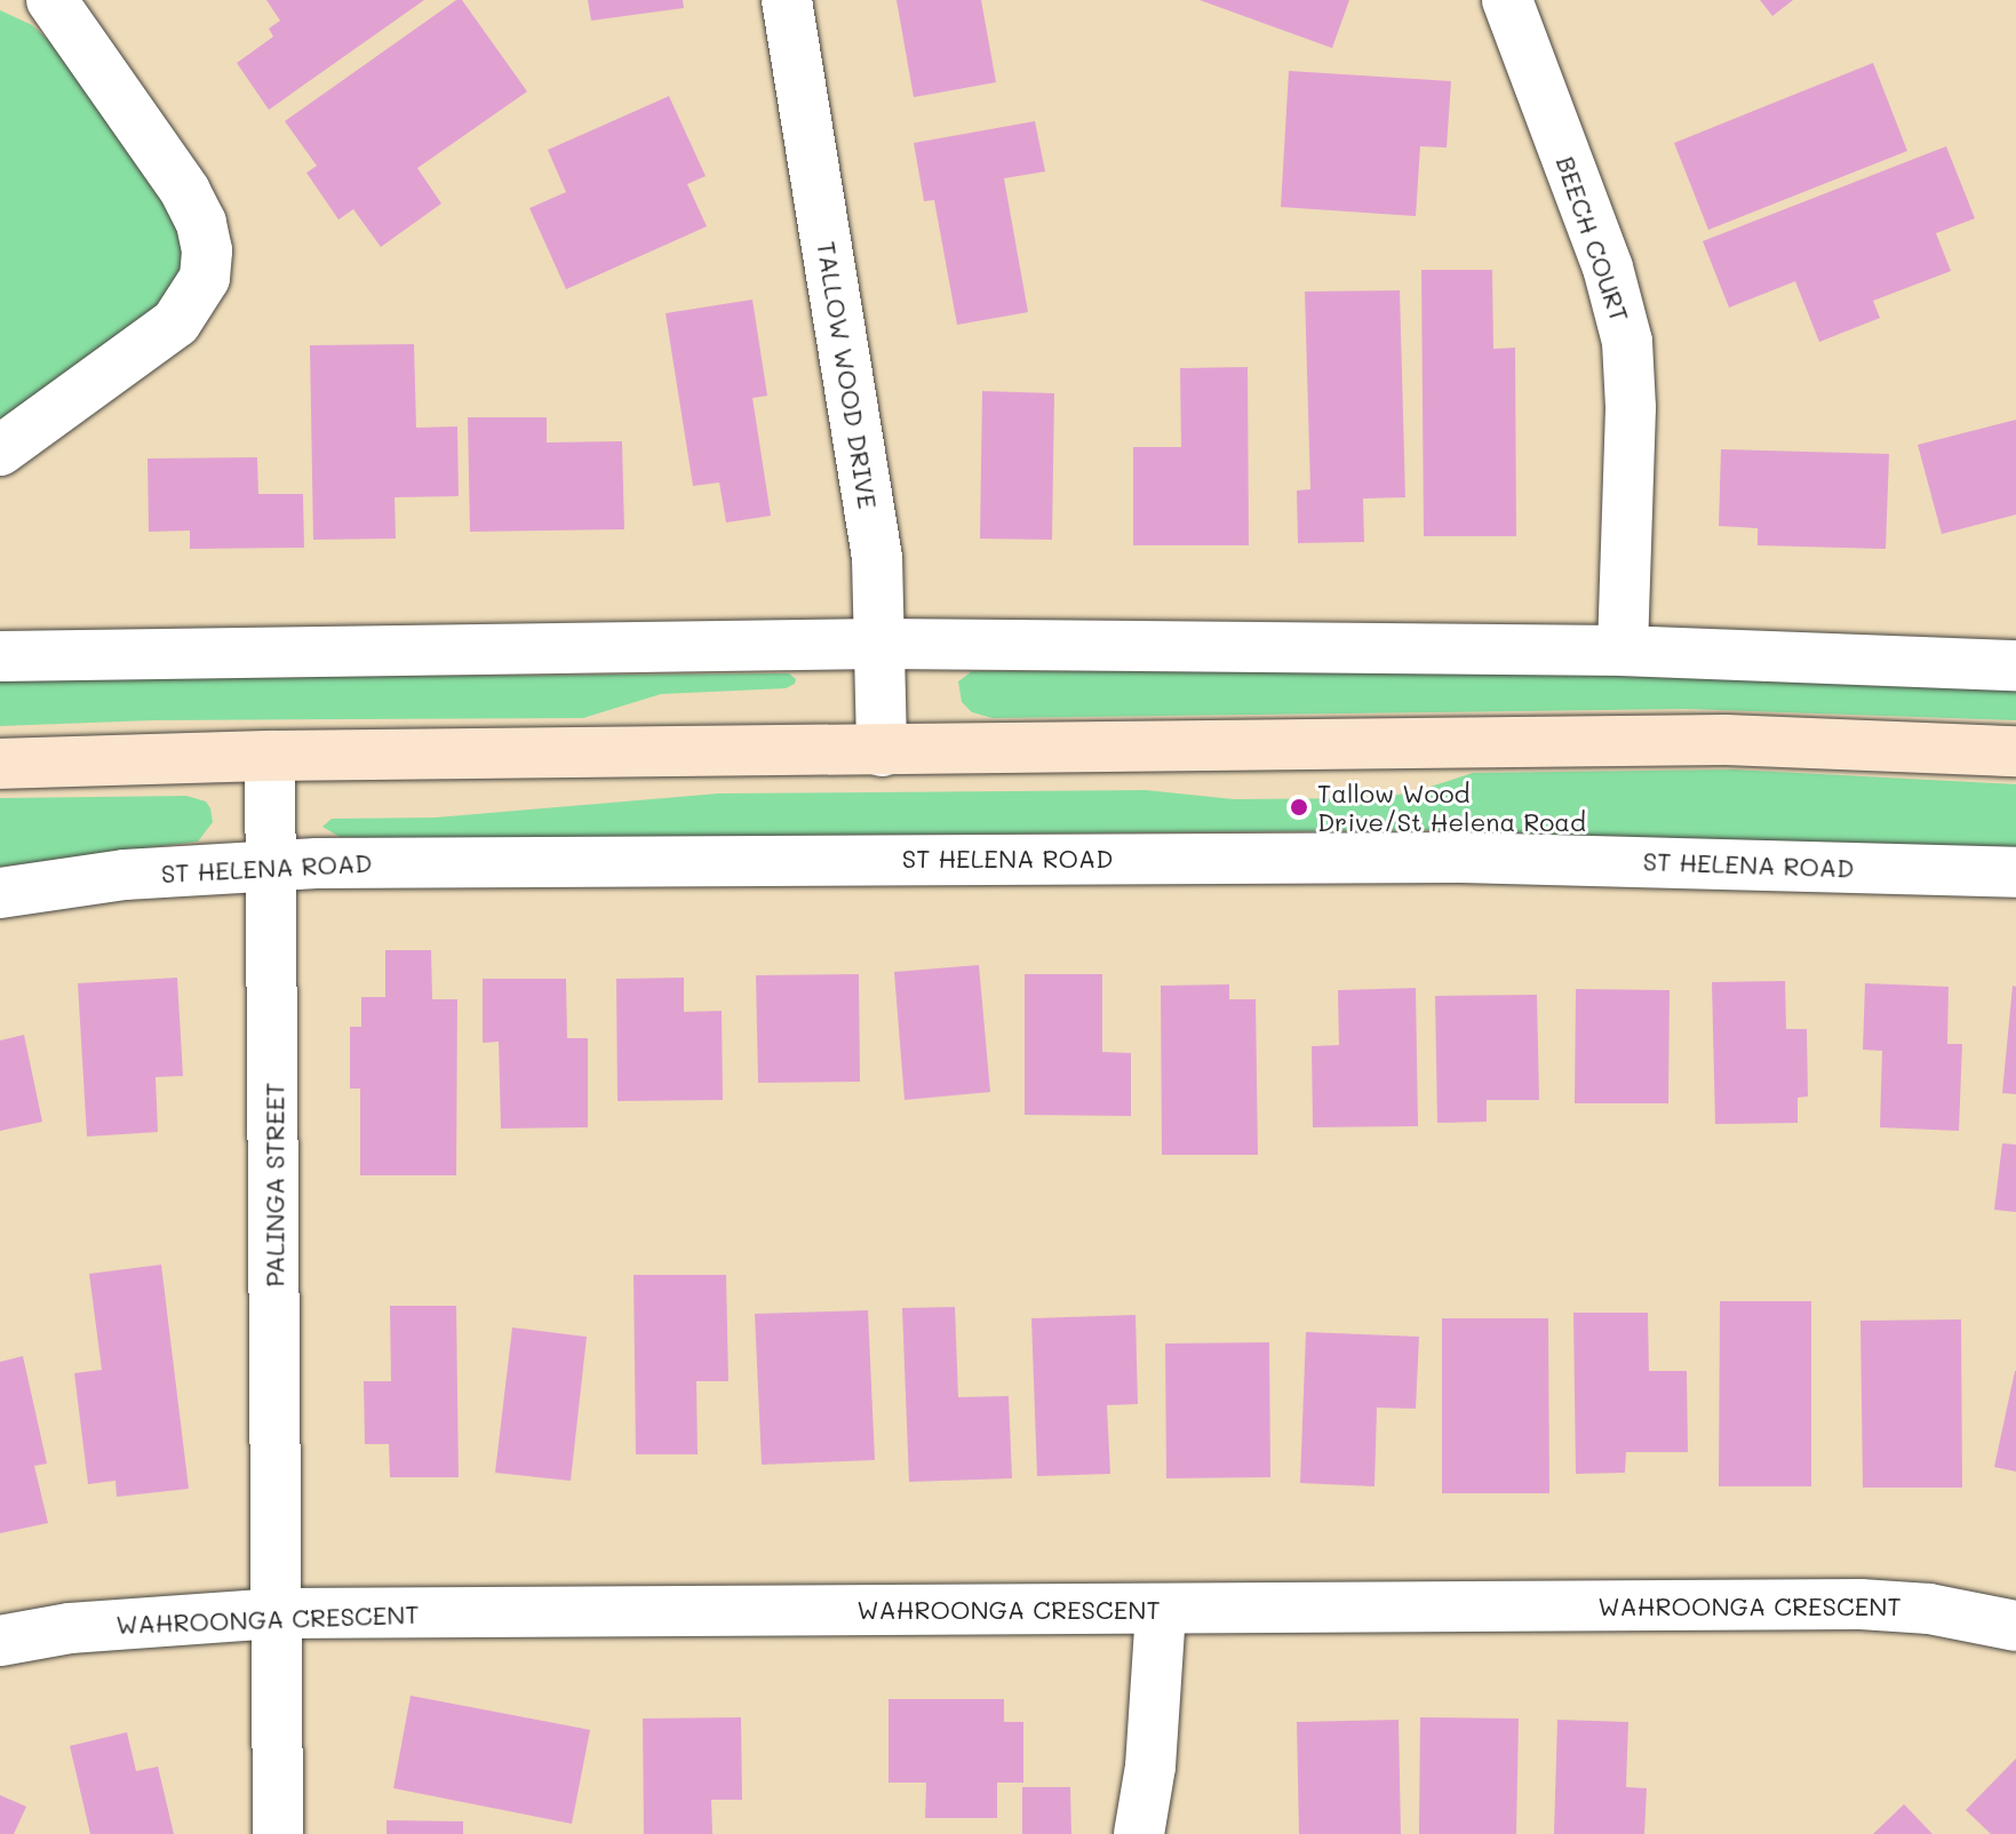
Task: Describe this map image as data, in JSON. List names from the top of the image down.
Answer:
{
  "streets": {
    "street": [
      "BEECH COURT",
      "TALLOW WOOD DRIVE",
      "ST HELENA ROAD",
      "PALINGA STREET",
      "WAHROONGA CRESCENT"
    ]
  },
  "crossings": [
    ["ST HELENA ROAD", "PALINGA STREET"],
    ["PALINGA STREET", "WAHROONGA CRESCENT"]
  ],
  "places": ["Tallow Wood Drive/St Helena Road"]
}
